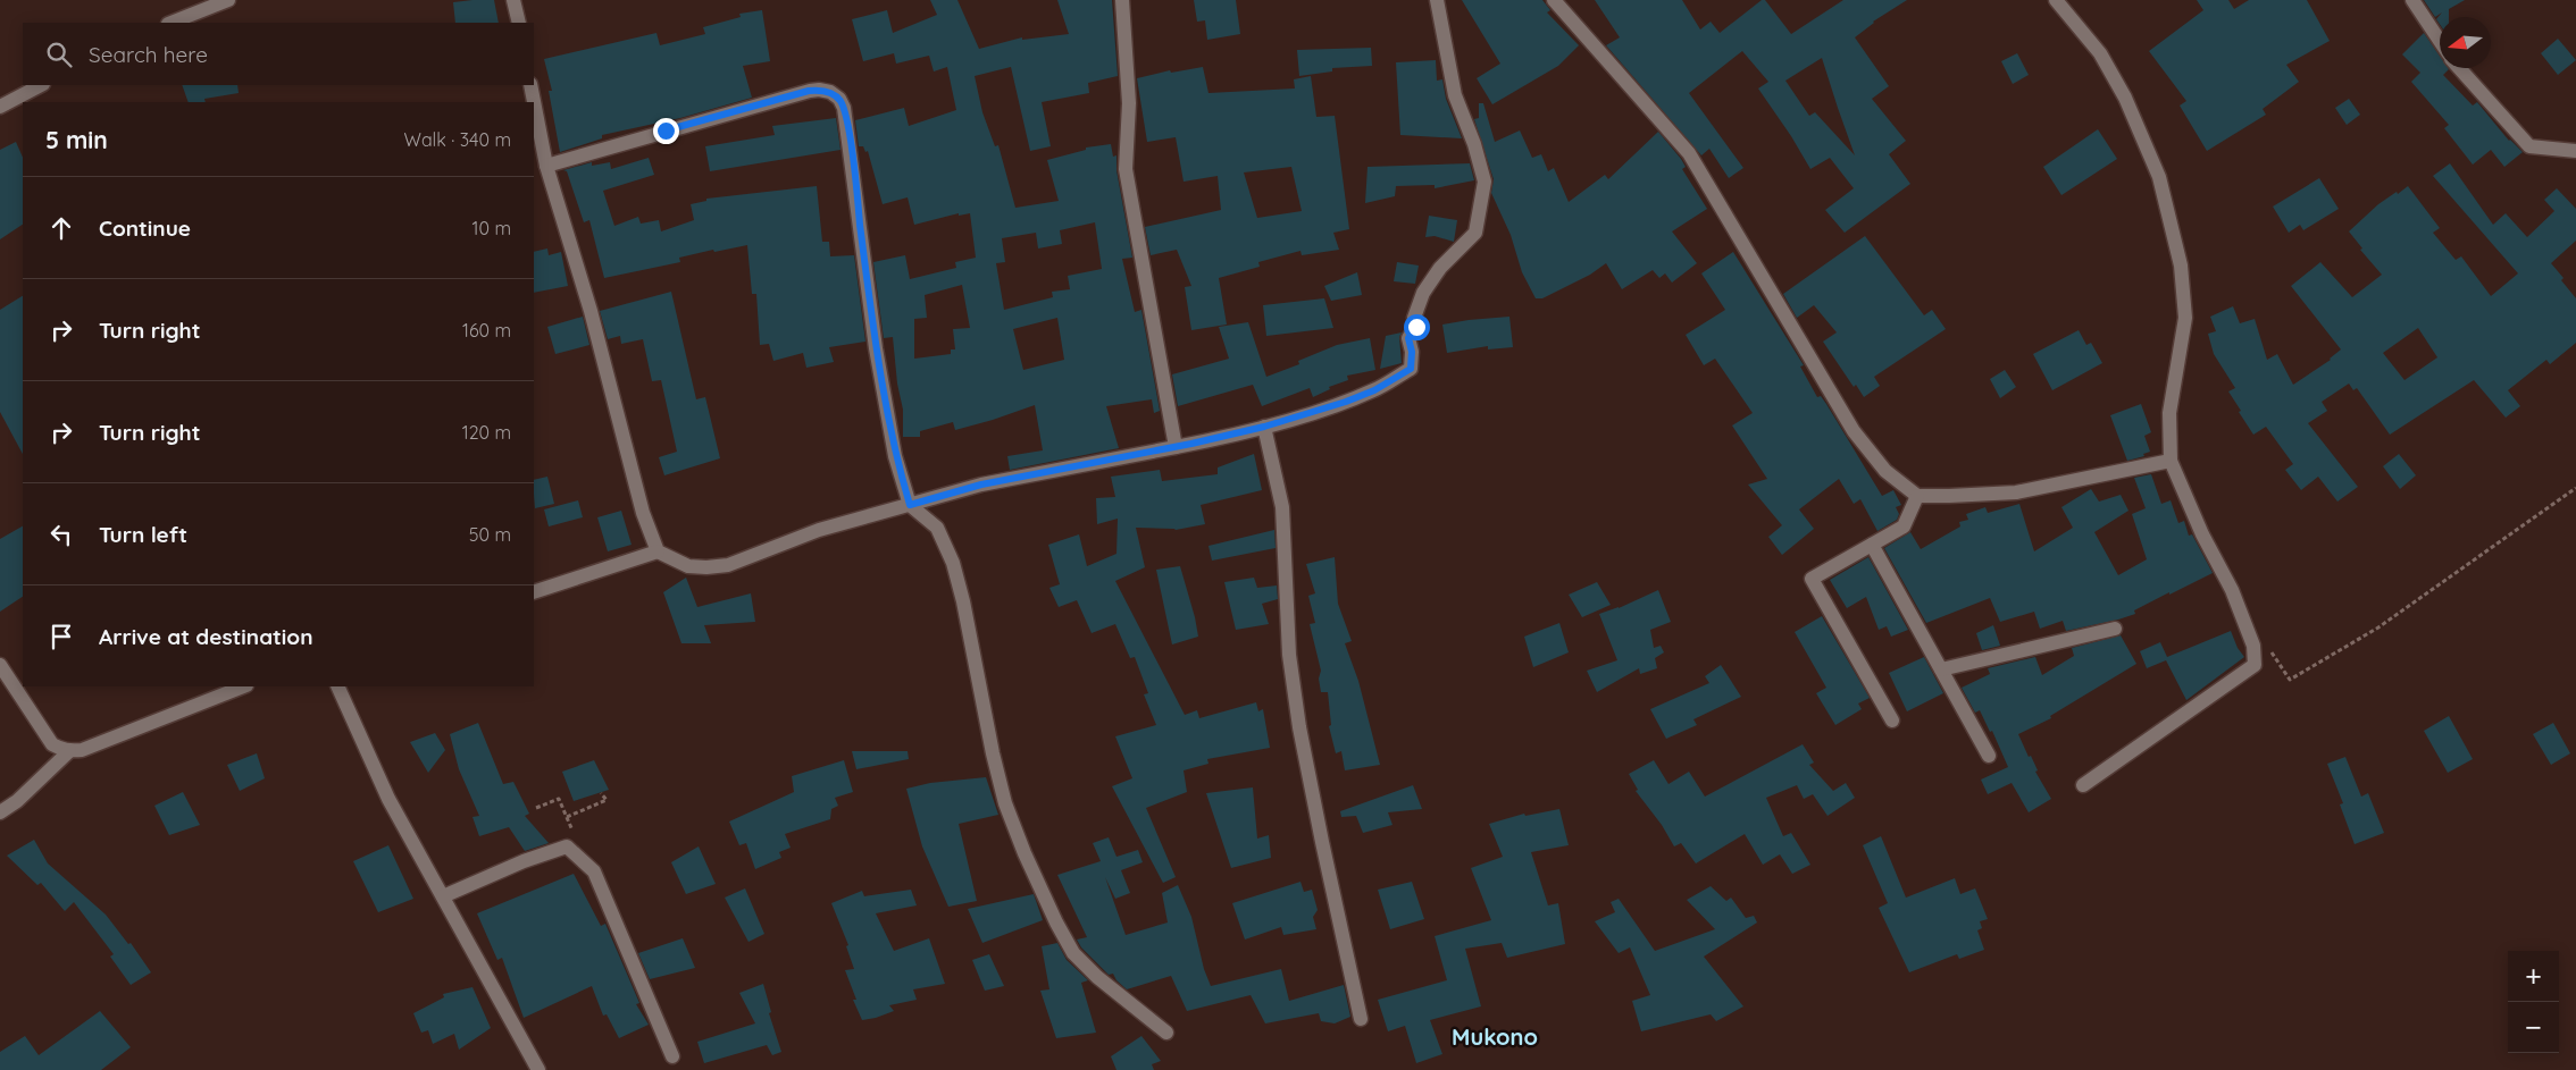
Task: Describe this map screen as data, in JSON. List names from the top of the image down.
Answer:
{
  "districts": ["Mukono"],
  "north": "left",
  "page": {
    "search": "Search here",
    "heading": ["5 min", "Walk · 340 m"],
    "list": [
      ["Continue", "10 m"],
      ["Turn right", "160 m"],
      ["Turn right", "120 m"],
      ["Turn left", "50 m"],
      "Arrive at destination"
    ],
    "map_buttons": ["+", "−"]
  }
}
